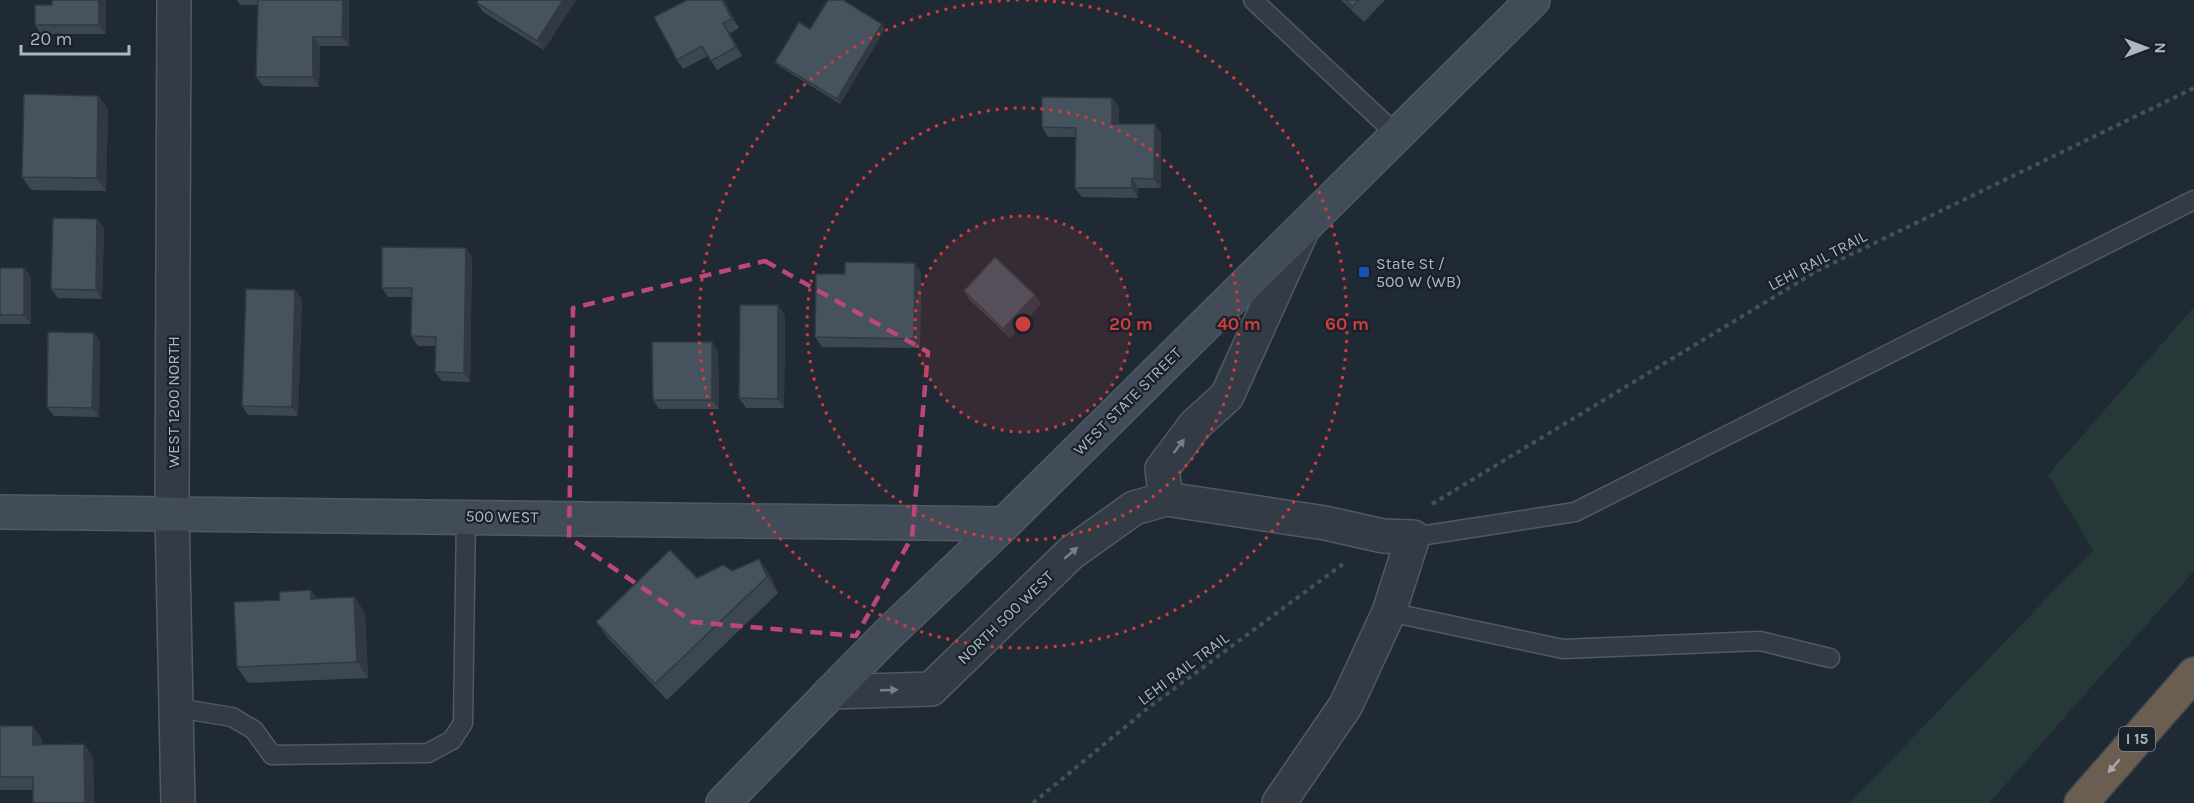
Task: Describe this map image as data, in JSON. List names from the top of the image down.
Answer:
{
  "streets": {
    "highway": ["I 15"],
    "main road": ["WEST STATE STREET", "500 WEST"],
    "street": ["WEST 1200 NORTH", "NORTH 500 WEST"],
    "path": ["LEHI RAIL TRAIL"]
  },
  "crossings": [
    ["WEST STATE STREET", "500 WEST"],
    ["WEST STATE STREET", "NORTH 500 WEST"],
    ["WEST 1200 NORTH", "500 WEST"]
  ],
  "one_way": ["NORTH 500 WEST"],
  "places": {
    "transit": ["State St / 500 W (WB)"]
  },
  "scale_bar": "20 m",
  "north": "right",
  "rings": ["20 m", "40 m", "60 m"]
}
